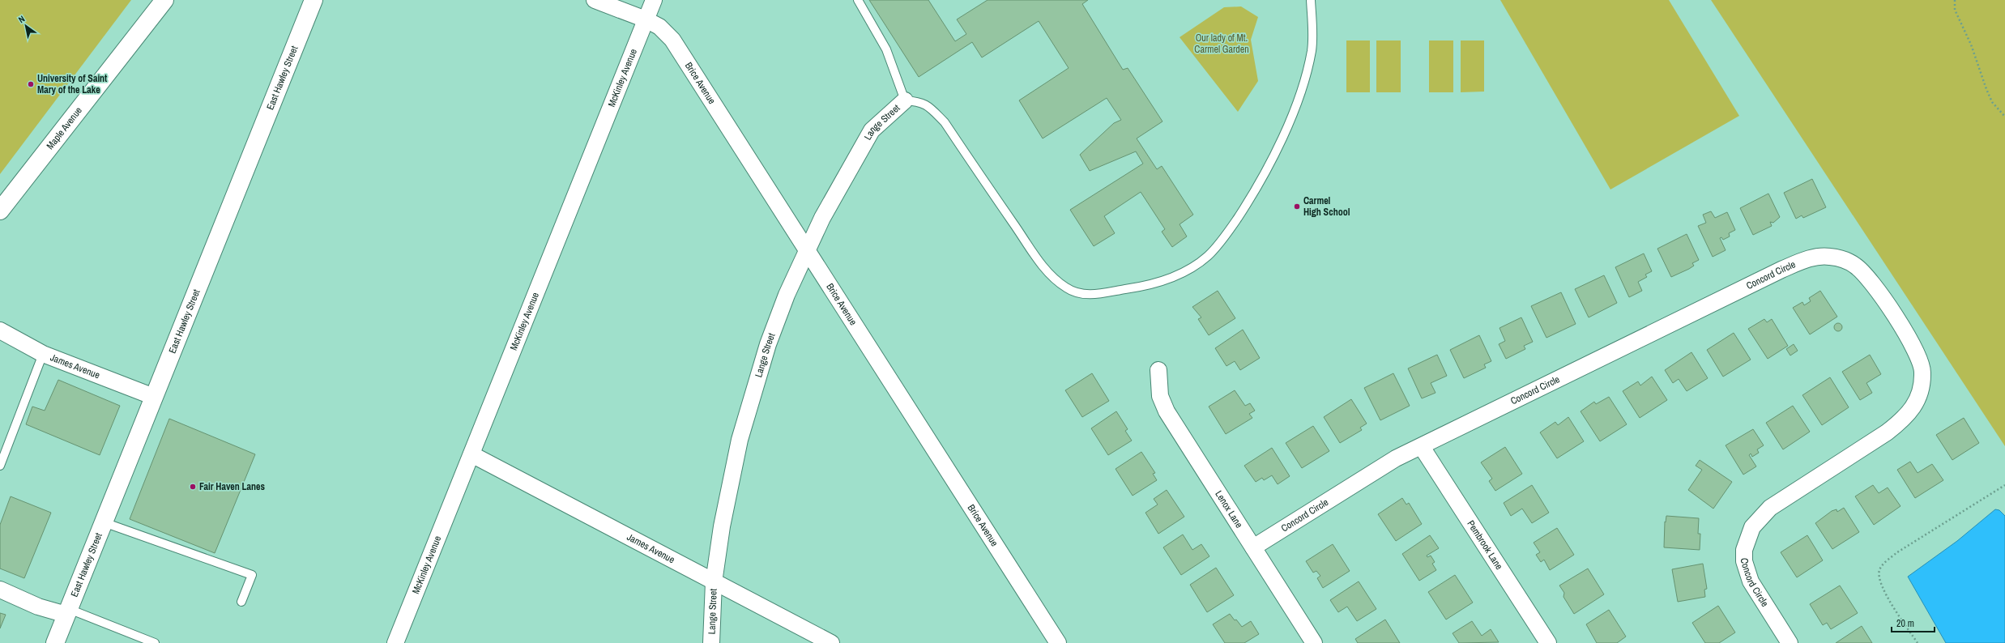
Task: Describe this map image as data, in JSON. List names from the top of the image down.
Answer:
{
  "streets": {
    "street": [
      "East Hawley Street",
      "McKinley Avenue",
      "Brice Avenue",
      "Lange Street",
      "Maple Avenue",
      "Concord Circle",
      "James Avenue",
      "Lenox Lane",
      "Pembrook Lane"
    ]
  },
  "crossings": [
    ["East Hawley Street", "James Avenue"],
    ["McKinley Avenue", "Brice Avenue"],
    ["McKinley Avenue", "James Avenue"],
    ["Brice Avenue", "Lange Street"],
    ["Lange Street", "James Avenue"],
    ["Concord Circle", "Lenox Lane"],
    ["Concord Circle", "Pembrook Lane"]
  ],
  "parks": ["Our lady of Mt. Carmel Garden"],
  "places": ["University of Saint Mary of the Lake", "Carmel High School", "Fair Haven Lanes"],
  "scale_bar": "20 m",
  "north": "top left"
}
